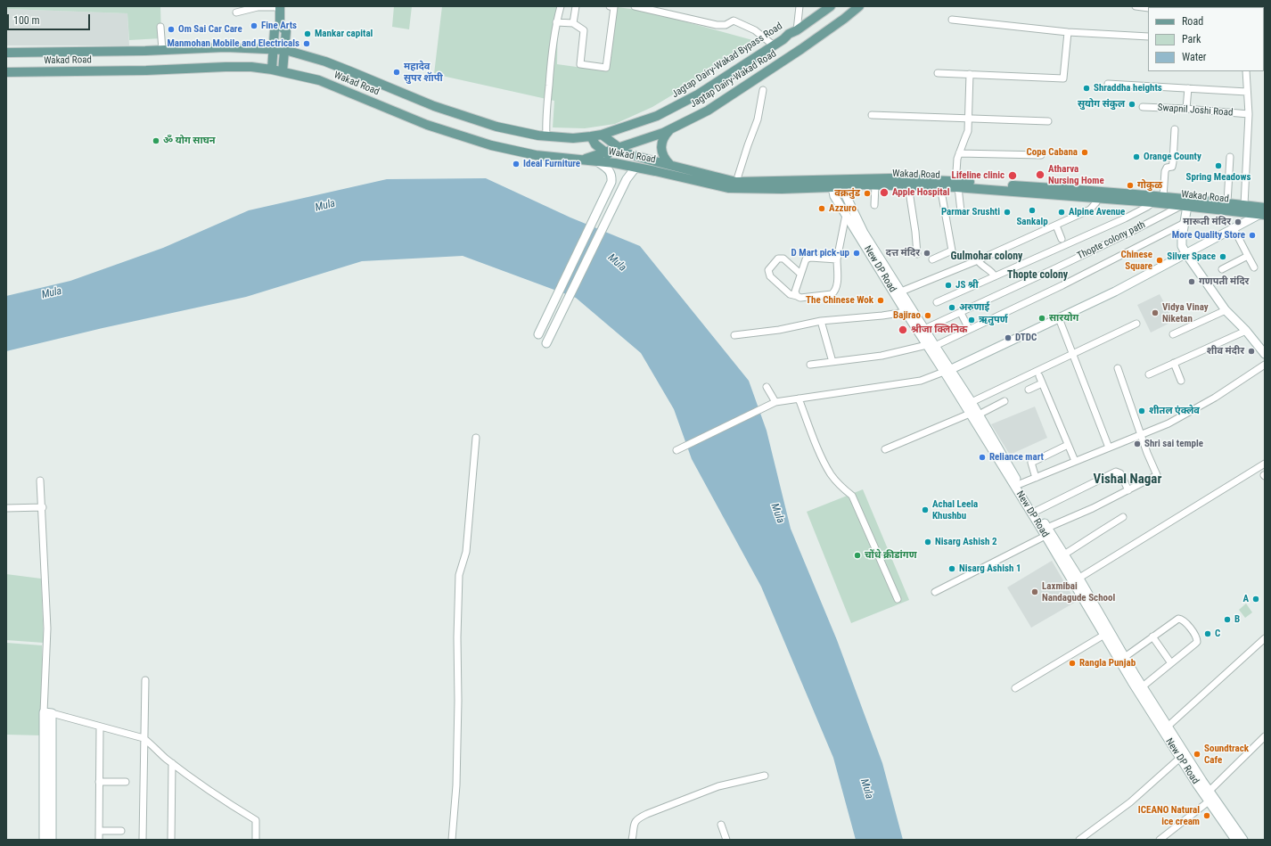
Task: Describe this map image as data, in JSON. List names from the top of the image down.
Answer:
{
  "streets": {
    "main road": [
      "Wakad Road",
      "Jagtap Dairy-Wakad Bypass Road",
      "Jagtap Dairy-Wakad Road",
      "New DP Road"
    ],
    "street": ["Swapnil Joshi Road", "Thopte colony path"]
  },
  "crossings": [
    ["Wakad Road", "Jagtap Dairy-Wakad Bypass Road"],
    ["Wakad Road", "Jagtap Dairy-Wakad Road"],
    ["Wakad Road", "Thopte colony path"],
    ["Wakad Road", "New DP Road"],
    ["Thopte colony path", "New DP Road"]
  ],
  "districts": ["Gulmohar colony", "Thopte colony", "Vishal Nagar"],
  "water": ["Mula"],
  "places": [
    "Fine Arts",
    "Om Sai Car Care",
    "Mankar capital",
    "Manmohan Mobile and Electricals",
    "महादेव सुपर शॅापी",
    "Shraddha heights",
    "सुयोग संकुल",
    "ॐ योग साघन",
    "Copa Cabana",
    "Orange County",
    "Ideal Furniture",
    "Spring Meadows",
    "Atharva Nursing Home",
    "Lifeline clinic",
    "गोकुळ",
    "Apple Hospital",
    "वक्रतुंड",
    "Azzuro",
    "Sankalp",
    "Parmar Srushti",
    "Alpine Avenue",
    "मारूती मंदिर",
    "More Quality Store",
    "D Mart pick-up",
    "दत्त मंदिर",
    "Silver Space",
    "Chinese Square",
    "गणपती मंदिर",
    "JS श्री",
    "The Chinese Wok",
    "अरुणाई",
    "Vidya Vinay Niketan",
    "Bajirao",
    "सारयोग",
    "ऋतुपर्ण",
    "श्रीजा क्लिनिक",
    "DTDC",
    "शीव मंदीर",
    "शीतल एंक्लेव",
    "Shri sai temple",
    "Reliance mart",
    "Achal Leela Khushbu",
    "Nisarg Ashish 2",
    "चोंधे क्रीडांगण",
    "Nisarg Ashish 1",
    "Laxmibai Nandagude School",
    "A",
    "B",
    "C",
    "Rangla Punjab",
    "Soundtrack Cafe",
    "ICEANO Natural ice cream"
  ],
  "legend": ["Road", "Park", "Water"],
  "scale_bar": "100 m"
}
